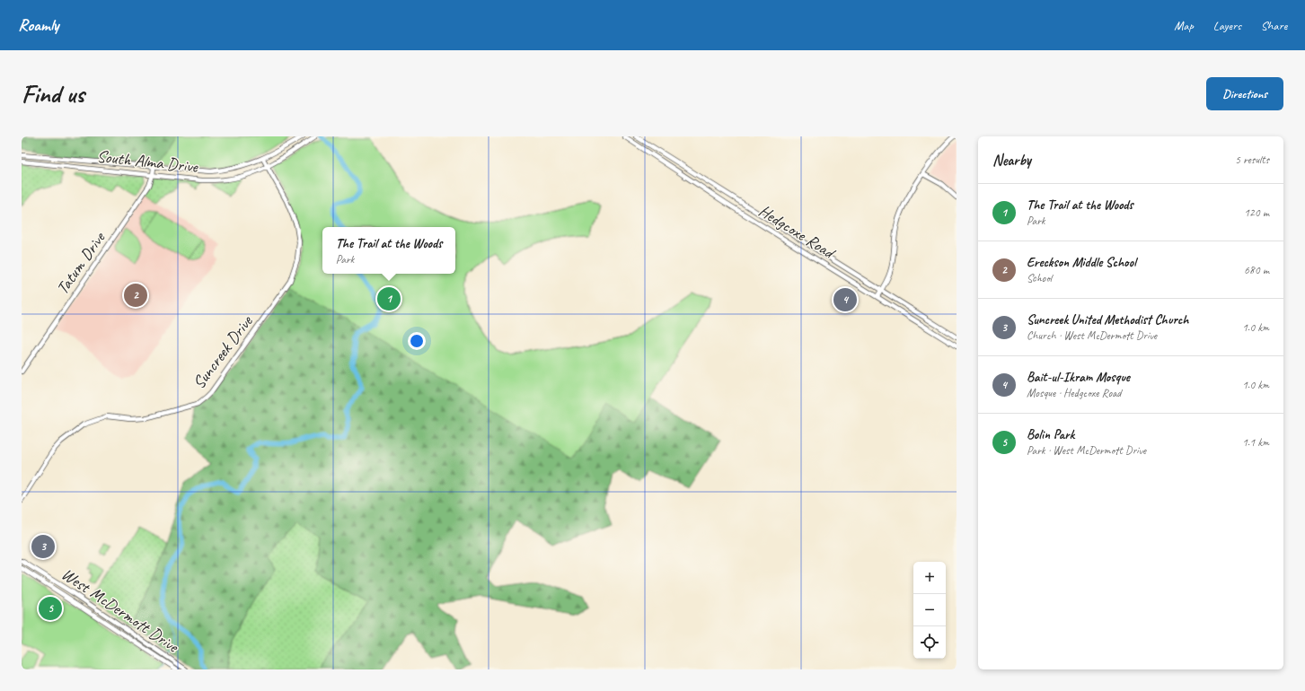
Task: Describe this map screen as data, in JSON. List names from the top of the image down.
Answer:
{
  "streets": {
    "main road": [
      "South Alma Drive",
      "Hedgcoxe Road",
      "Tatum Drive",
      "Suncreek Drive",
      "West McDermott Drive"
    ]
  },
  "crossings": [
    ["South Alma Drive", "Tatum Drive"],
    ["South Alma Drive", "Suncreek Drive"]
  ],
  "page": {
    "header": "Roamly",
    "nav": ["Map", "Layers", "Share"],
    "buttons": "Directions",
    "title": "Find us",
    "heading": ["Nearby", "5 results"],
    "list": [
      {
        "mark": "1",
        "name": "The Trail at the Woods",
        "note": "Park",
        "value": "120 m"
      },
      {
        "mark": "2",
        "name": "Ereckson Middle School",
        "note": "School",
        "value": "680 m"
      },
      {
        "mark": "3",
        "name": "Suncreek United Methodist Church",
        "note": "Church · West McDermott Drive",
        "value": "1.0 km"
      },
      {
        "mark": "4",
        "name": "Bait-ul-Ikram Mosque",
        "note": "Mosque · Hedgcoxe Road",
        "value": "1.0 km"
      },
      {
        "mark": "5",
        "name": "Bolin Park",
        "note": "Park · West McDermott Drive",
        "value": "1.1 km"
      }
    ],
    "popup": ["The Trail at the Woods", "Park"],
    "pins": [
      "2",
      "1",
      "4",
      "3",
      "5"
    ],
    "map_buttons": ["+", "−"]
  }
}
